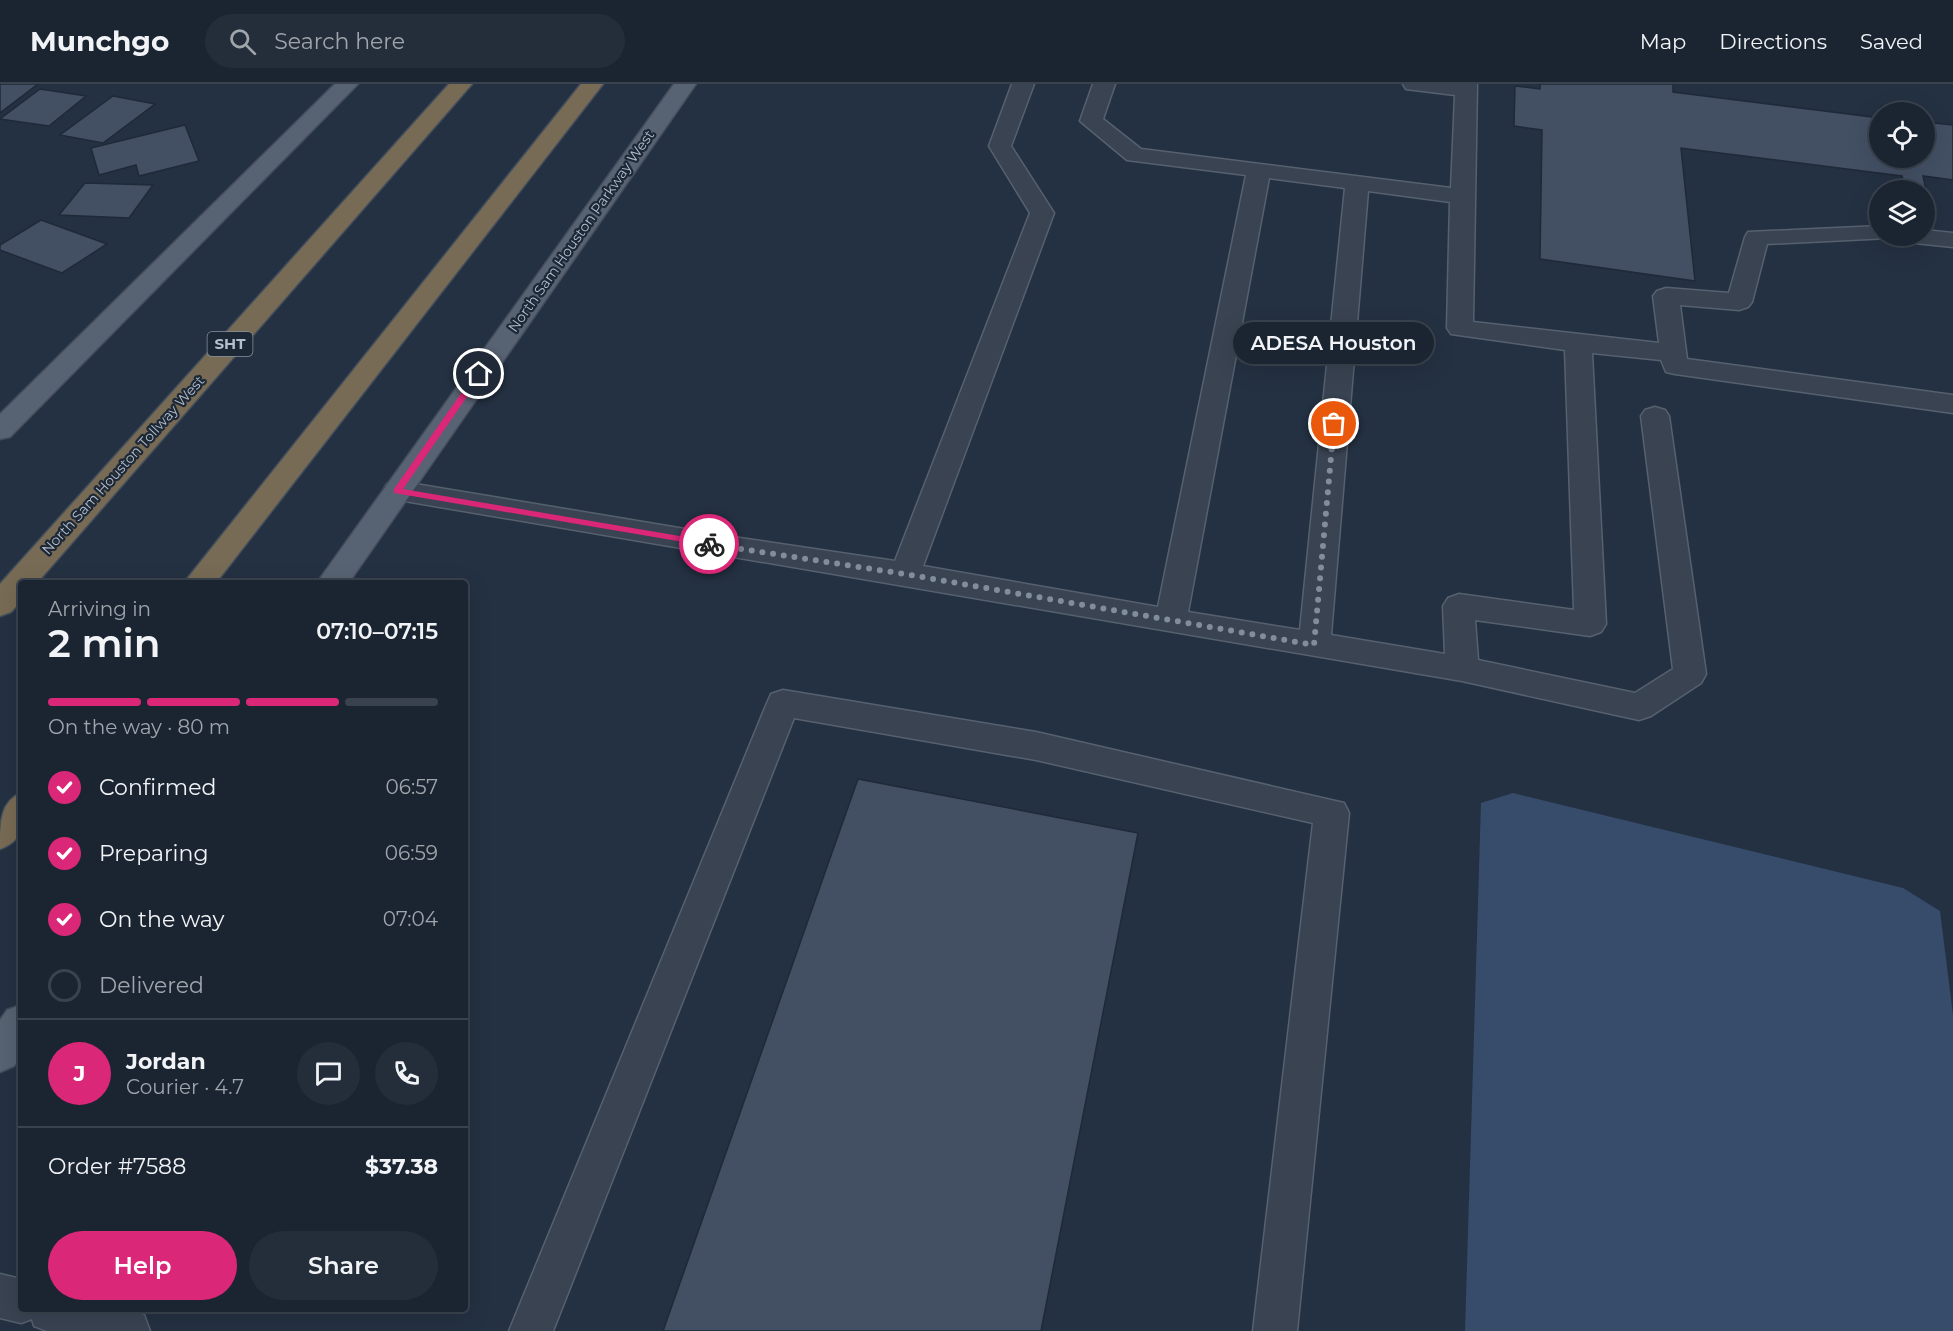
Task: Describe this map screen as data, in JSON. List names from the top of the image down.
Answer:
{
  "streets": {
    "highway": ["SHT", "North Sam Houston Tollway West"],
    "main road": ["North Sam Houston Parkway West"]
  },
  "places": ["ADESA Houston"],
  "page": {
    "header": "Munchgo",
    "search": "Search here",
    "nav": ["Map", "Directions", "Saved"],
    "bubble": "ADESA Houston",
    "heading": ["2 min", "Arriving in", "07:10–07:15"],
    "panel": [
      "Jordan",
      "Courier · 4.7",
      "Order #7588",
      "$37.38"
    ],
    "bar": "On the way · 80 m",
    "list": [
      ["Confirmed", "06:57"],
      ["Preparing", "06:59"],
      ["On the way", "07:04"],
      "Delivered"
    ],
    "round": "J",
    "buttons": ["Help", "Share"]
  }
}
